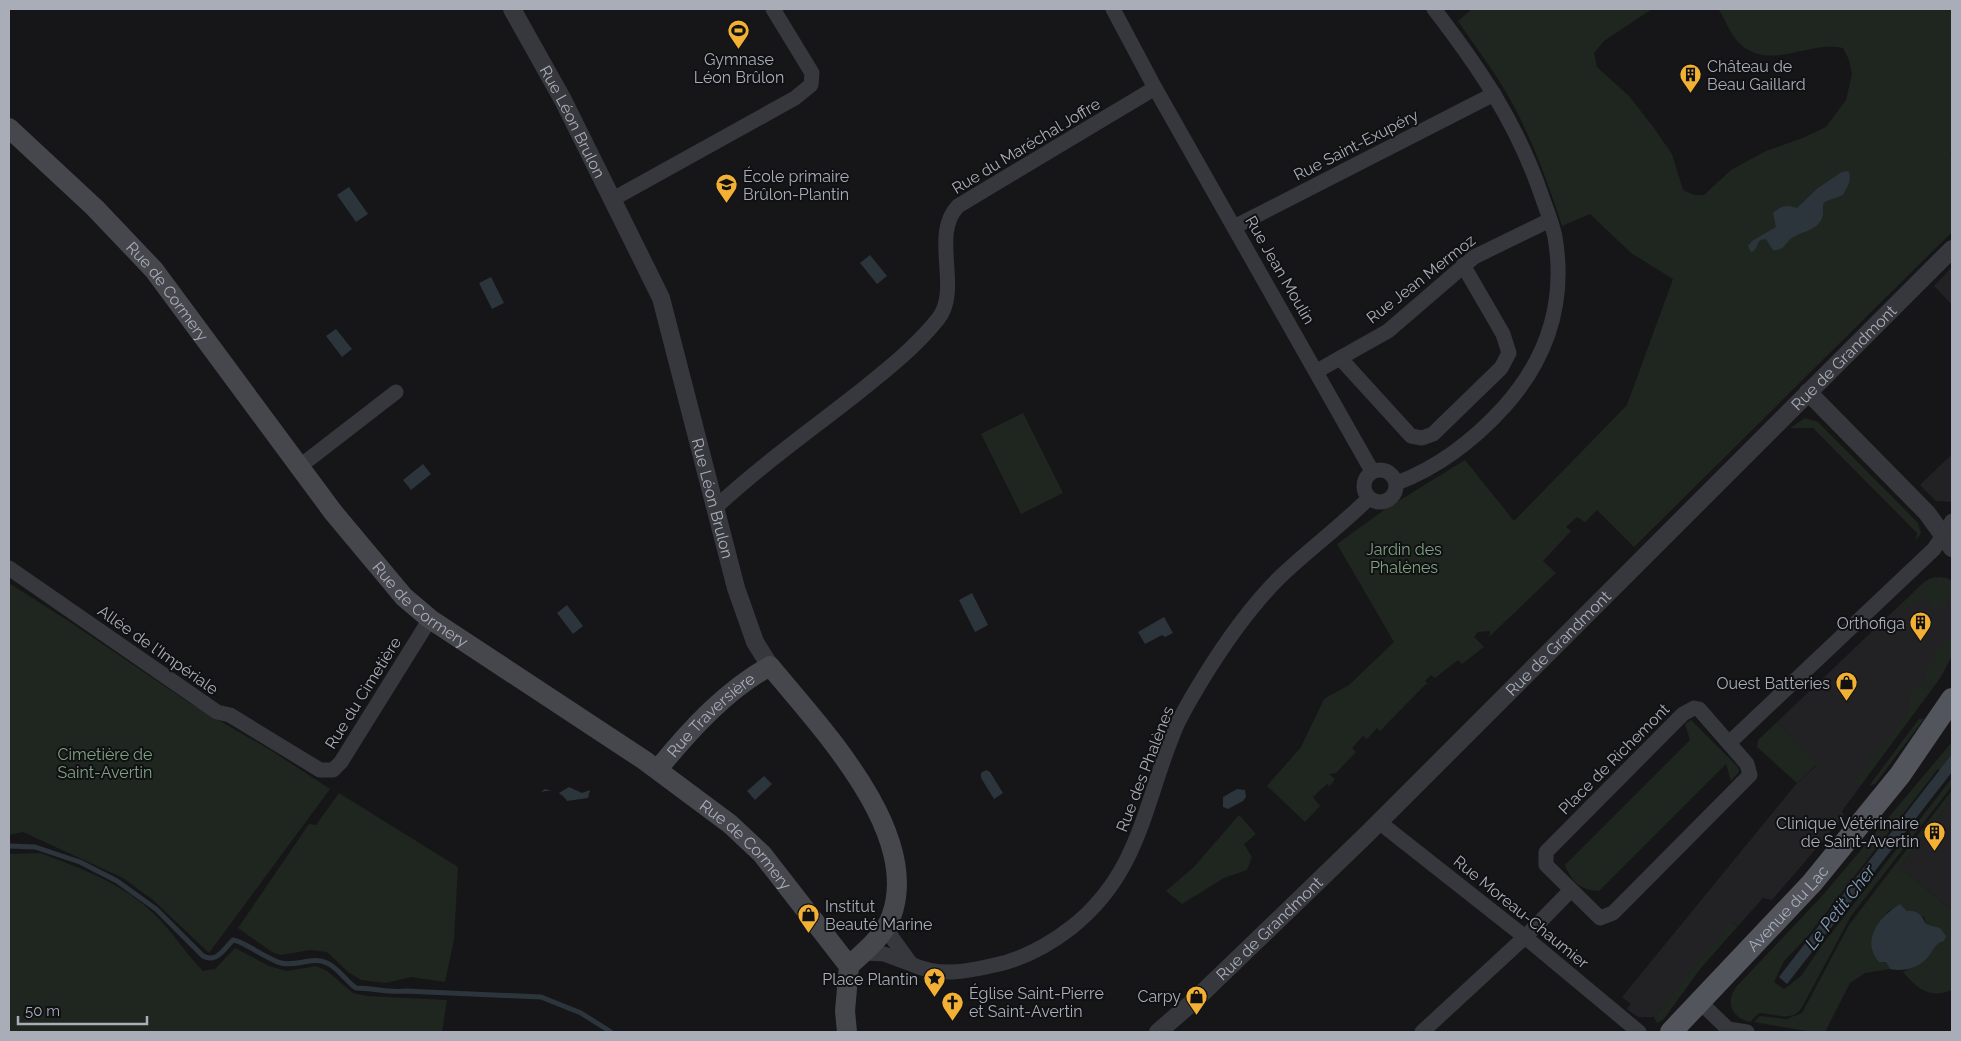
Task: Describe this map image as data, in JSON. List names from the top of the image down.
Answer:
{
  "streets": {
    "main road": [
      "Rue Léon Brulon",
      "Rue de Cormery",
      "Rue Traversière",
      "Avenue du Lac"
    ],
    "street": [
      "Rue Saint-Exupéry",
      "Rue du Maréchal Joffre",
      "Rue Jean Moulin",
      "Rue Jean Mermoz",
      "Rue de Grandmont",
      "Allée de l'Impériale",
      "Rue du Cimetière",
      "Place de Richemont",
      "Rue des Phalènes",
      "Rue Moreau-Chaumier"
    ]
  },
  "crossings": [
    ["Rue Léon Brulon", "Rue du Maréchal Joffre"],
    ["Rue Léon Brulon", "Rue de Cormery"],
    ["Rue Léon Brulon", "Rue Traversière"],
    ["Rue Léon Brulon", "Rue des Phalènes"],
    ["Rue Saint-Exupéry", "Rue Jean Moulin"],
    ["Rue du Maréchal Joffre", "Rue Jean Moulin"],
    ["Rue Jean Moulin", "Rue Jean Mermoz"],
    ["Rue Jean Moulin", "Rue des Phalènes"],
    ["Rue de Cormery", "Rue du Cimetière"],
    ["Rue de Cormery", "Rue Traversière"],
    ["Rue de Cormery", "Rue des Phalènes"],
    ["Rue de Grandmont", "Rue Moreau-Chaumier"],
    ["Allée de l'Impériale", "Rue du Cimetière"]
  ],
  "water": ["Le Petit Cher"],
  "parks": ["Jardin des Phalènes", "Cimetière de Saint-Avertin"],
  "places": {
    "sports": ["Gymnase Léon Brûlon"],
    "building": ["Château de Beau Gaillard", "Orthofiga", "Clinique Vétérinaire de Saint-Avertin"],
    "school or university": ["École primaire Brûlon-Plantin"],
    "shop": ["Ouest Batteries", "Institut Beauté Marine", "Carpy"],
    "place": ["Place Plantin"],
    "church": ["Église Saint-Pierre et Saint-Avertin"]
  },
  "scale_bar": "50 m"
}
